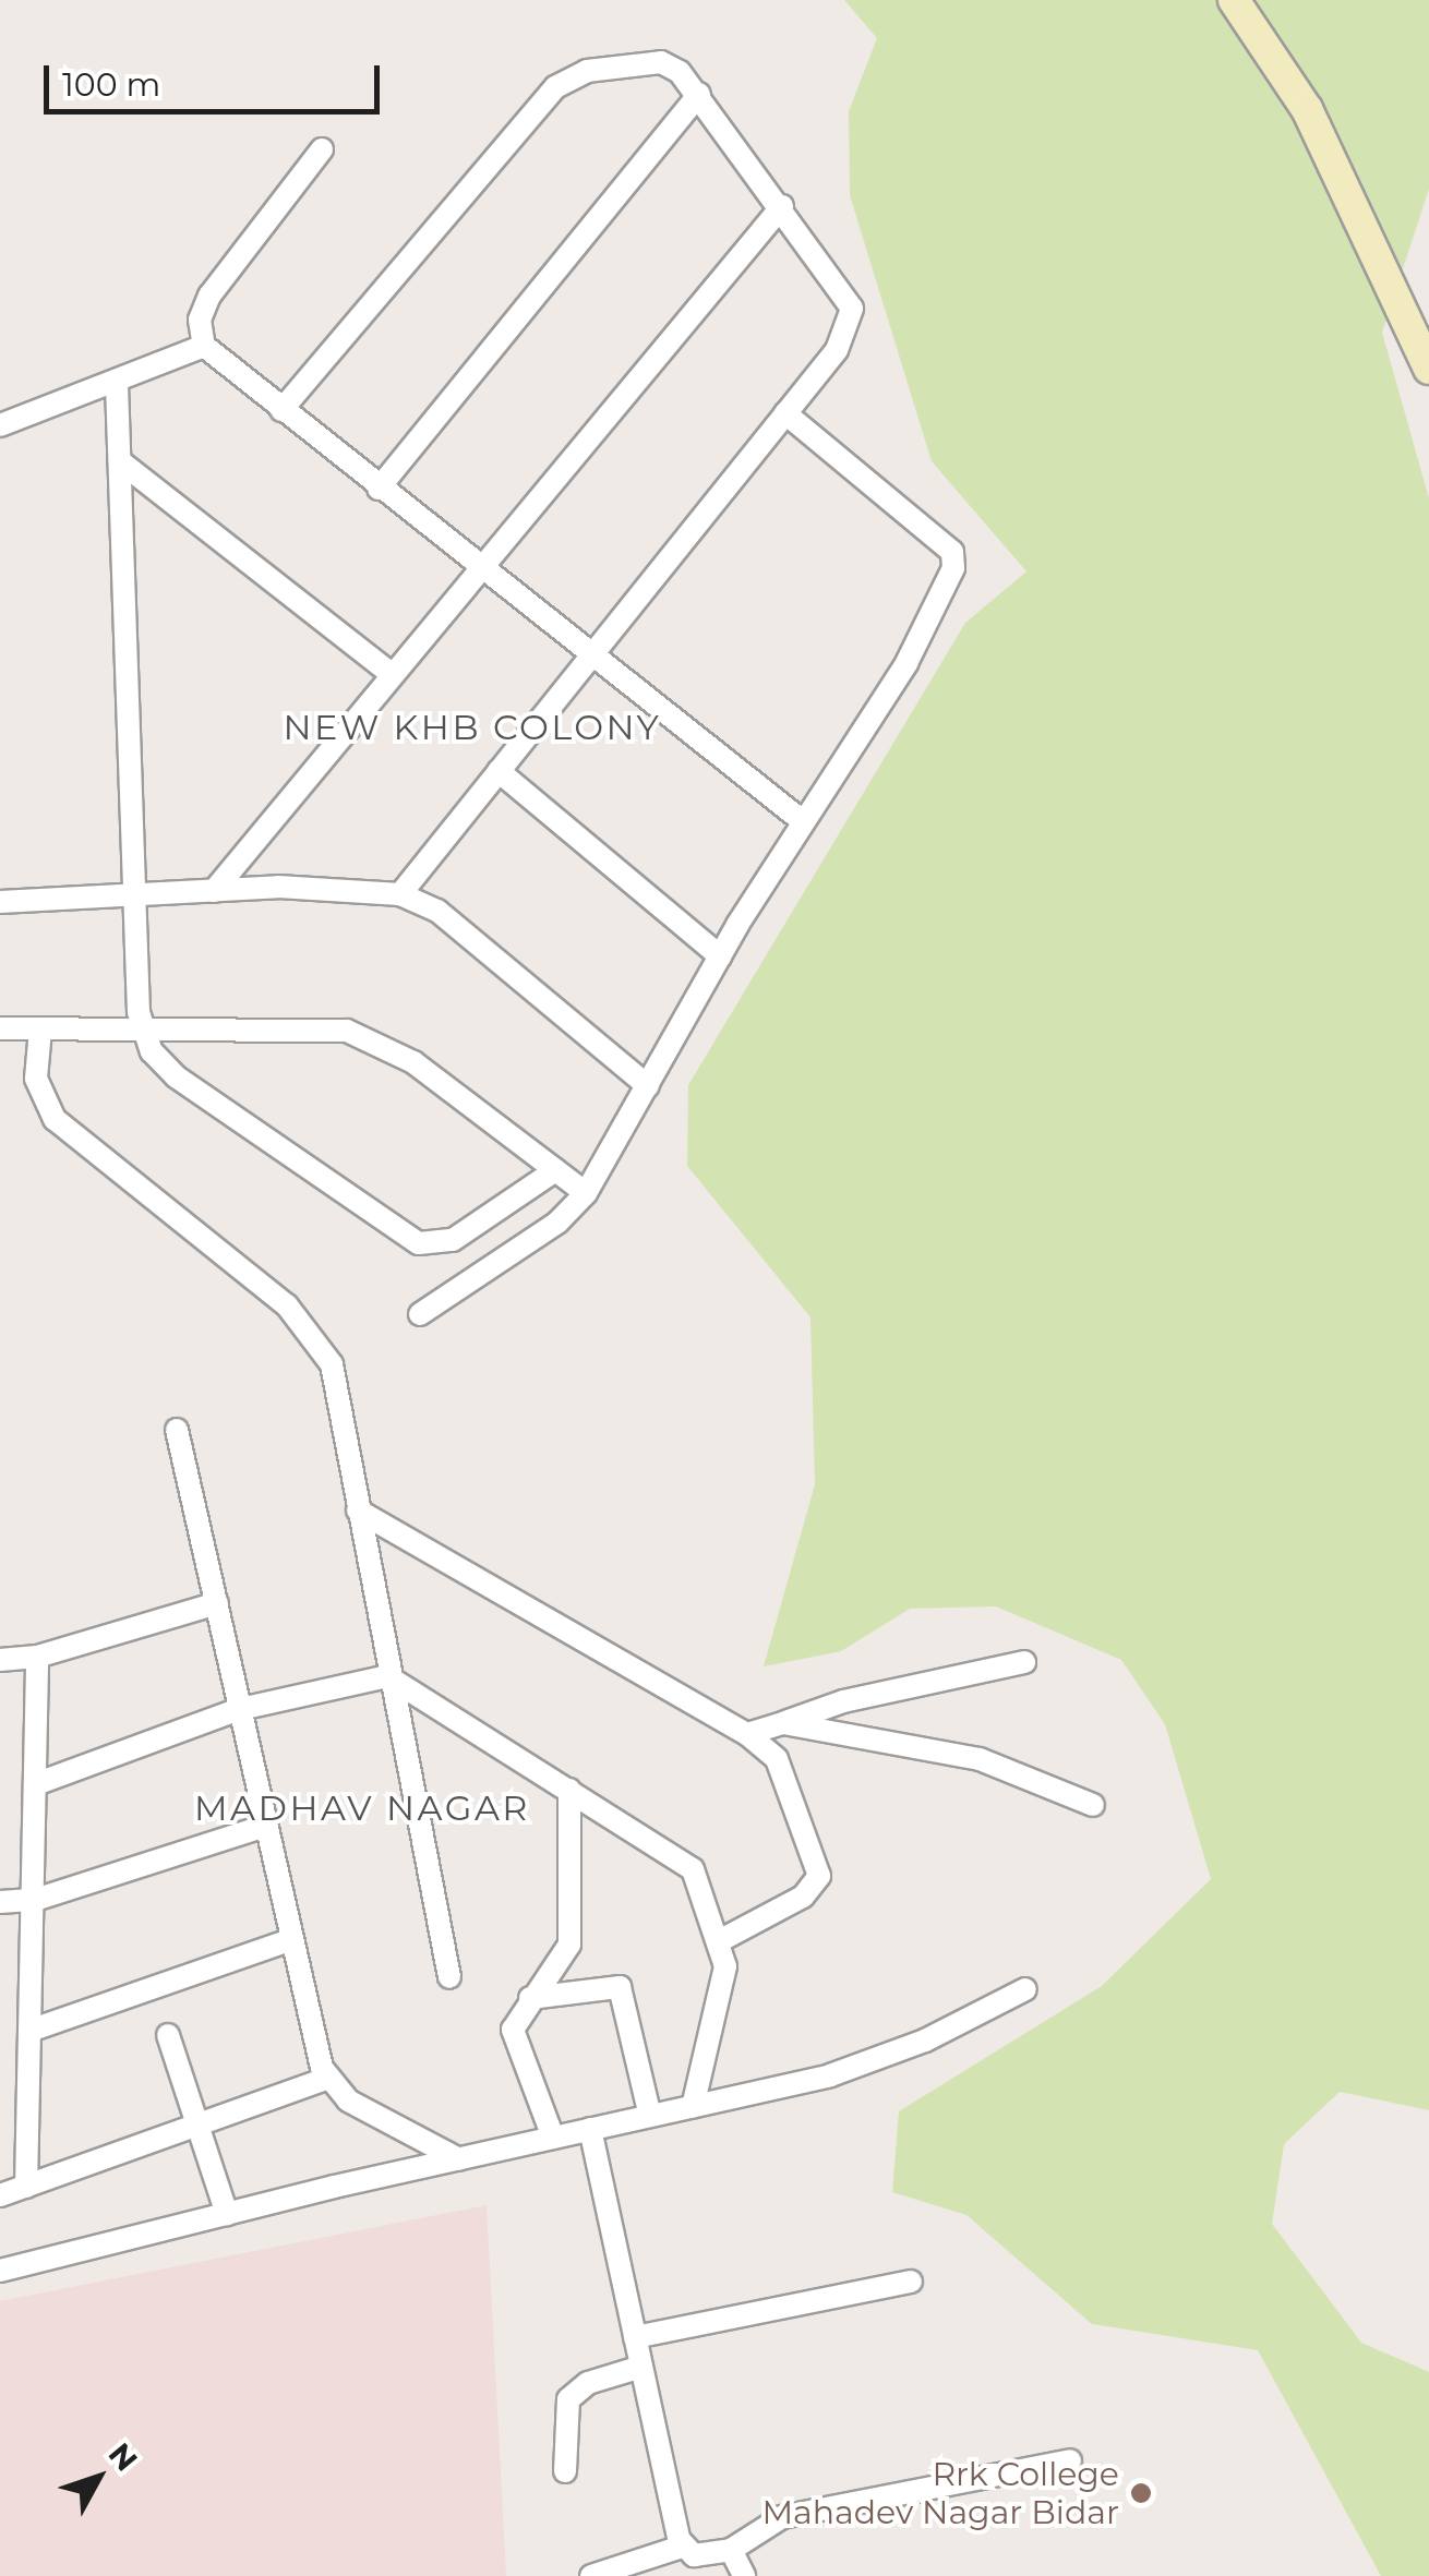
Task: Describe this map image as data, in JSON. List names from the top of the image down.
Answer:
{
  "districts": ["NEW KHB COLONY", "MADHAV NAGAR"],
  "places": ["Rrk College Mahadev Nagar Bidar"],
  "scale_bar": "100 m",
  "north": "top right"
}
